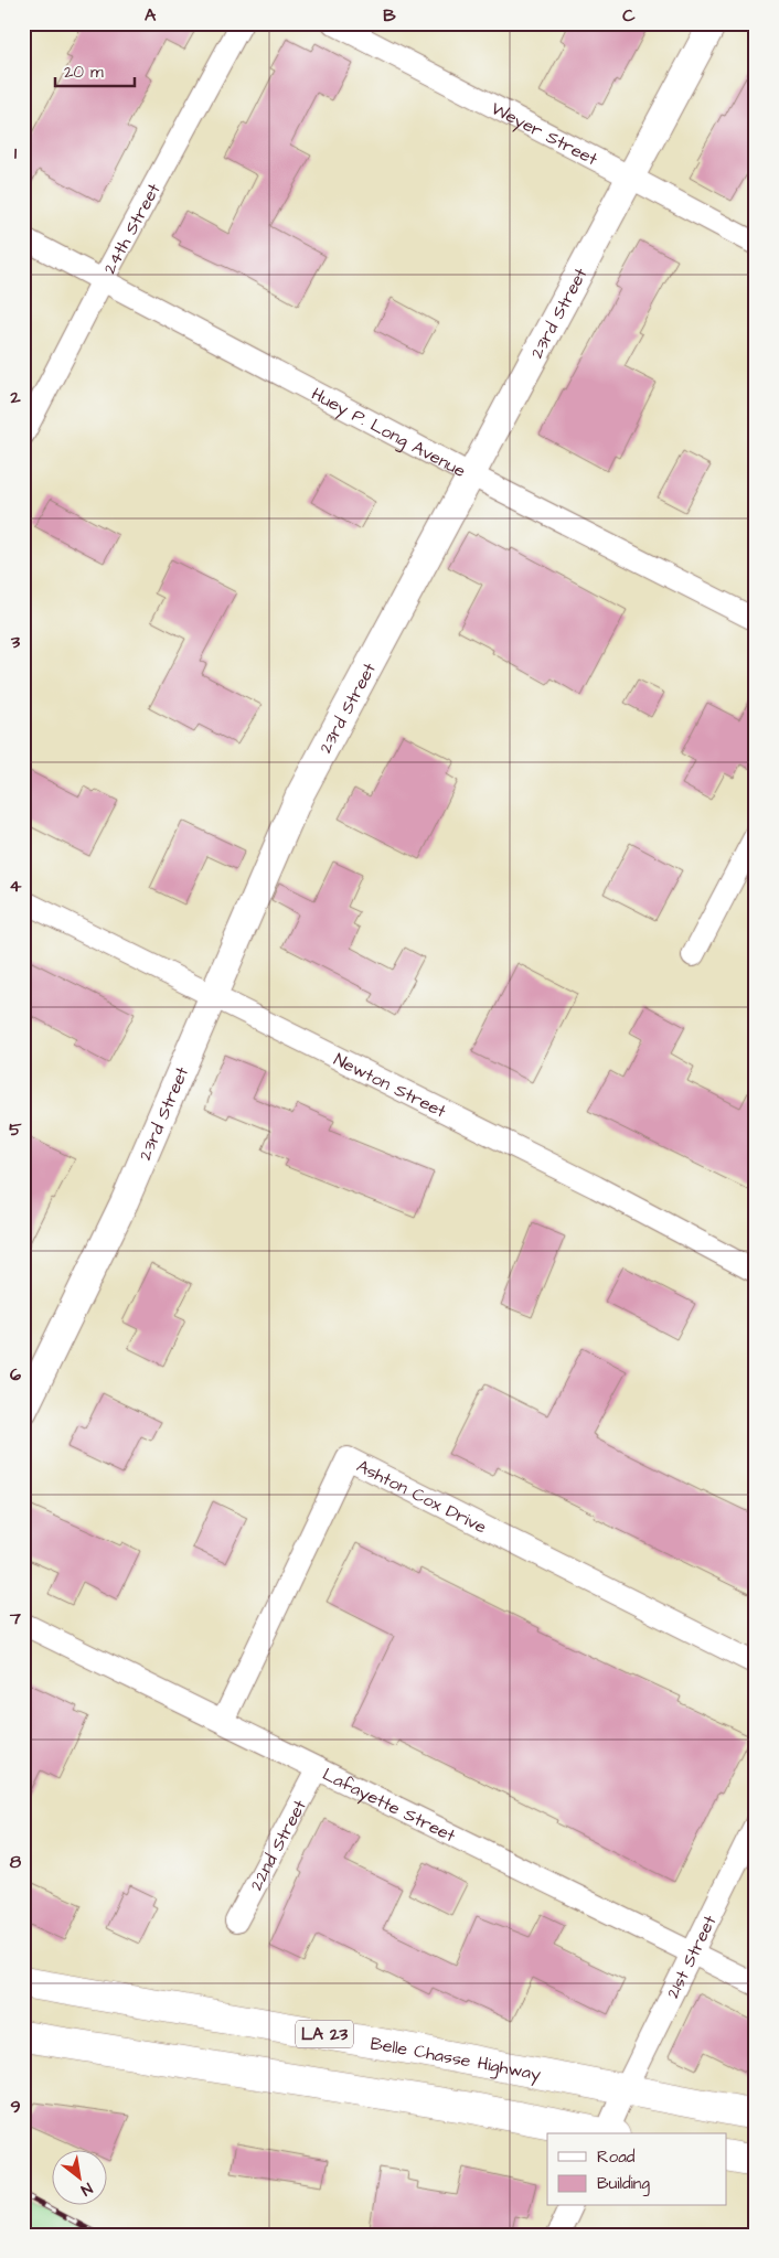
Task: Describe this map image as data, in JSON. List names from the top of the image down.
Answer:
{
  "streets": {
    "highway": ["LA 23", "Belle Chasse Highway"],
    "street": [
      "Weyer Street",
      "24th Street",
      "23rd Street",
      "Huey P. Long Avenue",
      "Newton Street",
      "Ashton Cox Drive",
      "Lafayette Street",
      "22nd Street",
      "21st Street"
    ]
  },
  "crossings": [
    ["Weyer Street", "23rd Street"],
    ["24th Street", "Huey P. Long Avenue"],
    ["23rd Street", "Huey P. Long Avenue"],
    ["23rd Street", "Newton Street"],
    ["Ashton Cox Drive", "Lafayette Street"],
    ["Lafayette Street", "22nd Street"],
    ["Lafayette Street", "21st Street"],
    ["21st Street", "Belle Chasse Highway"]
  ],
  "legend": ["Road", "Building"],
  "scale_bar": "20 m",
  "north": "bottom right",
  "grid": {
    "columns": ["A", "B", "C"],
    "rows": [
      "1",
      "2",
      "3",
      "4",
      "5",
      "6",
      "7",
      "8",
      "9"
    ]
  }
}
